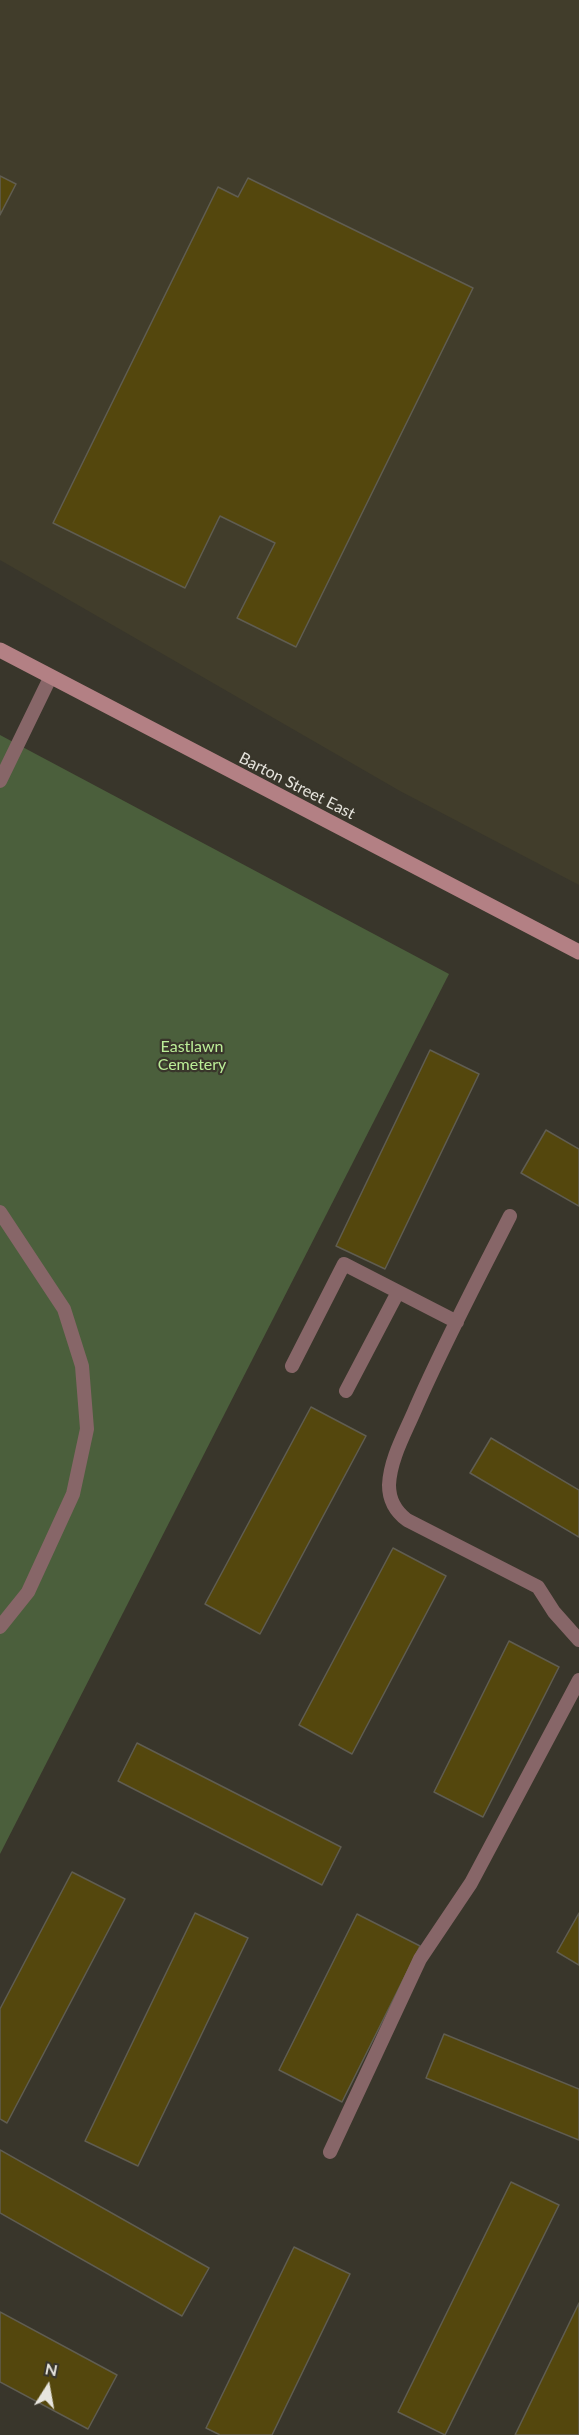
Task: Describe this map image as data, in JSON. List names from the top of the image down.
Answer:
{
  "streets": {
    "main road": ["Barton Street East"]
  },
  "parks": ["Eastlawn Cemetery"],
  "north": "top"
}
